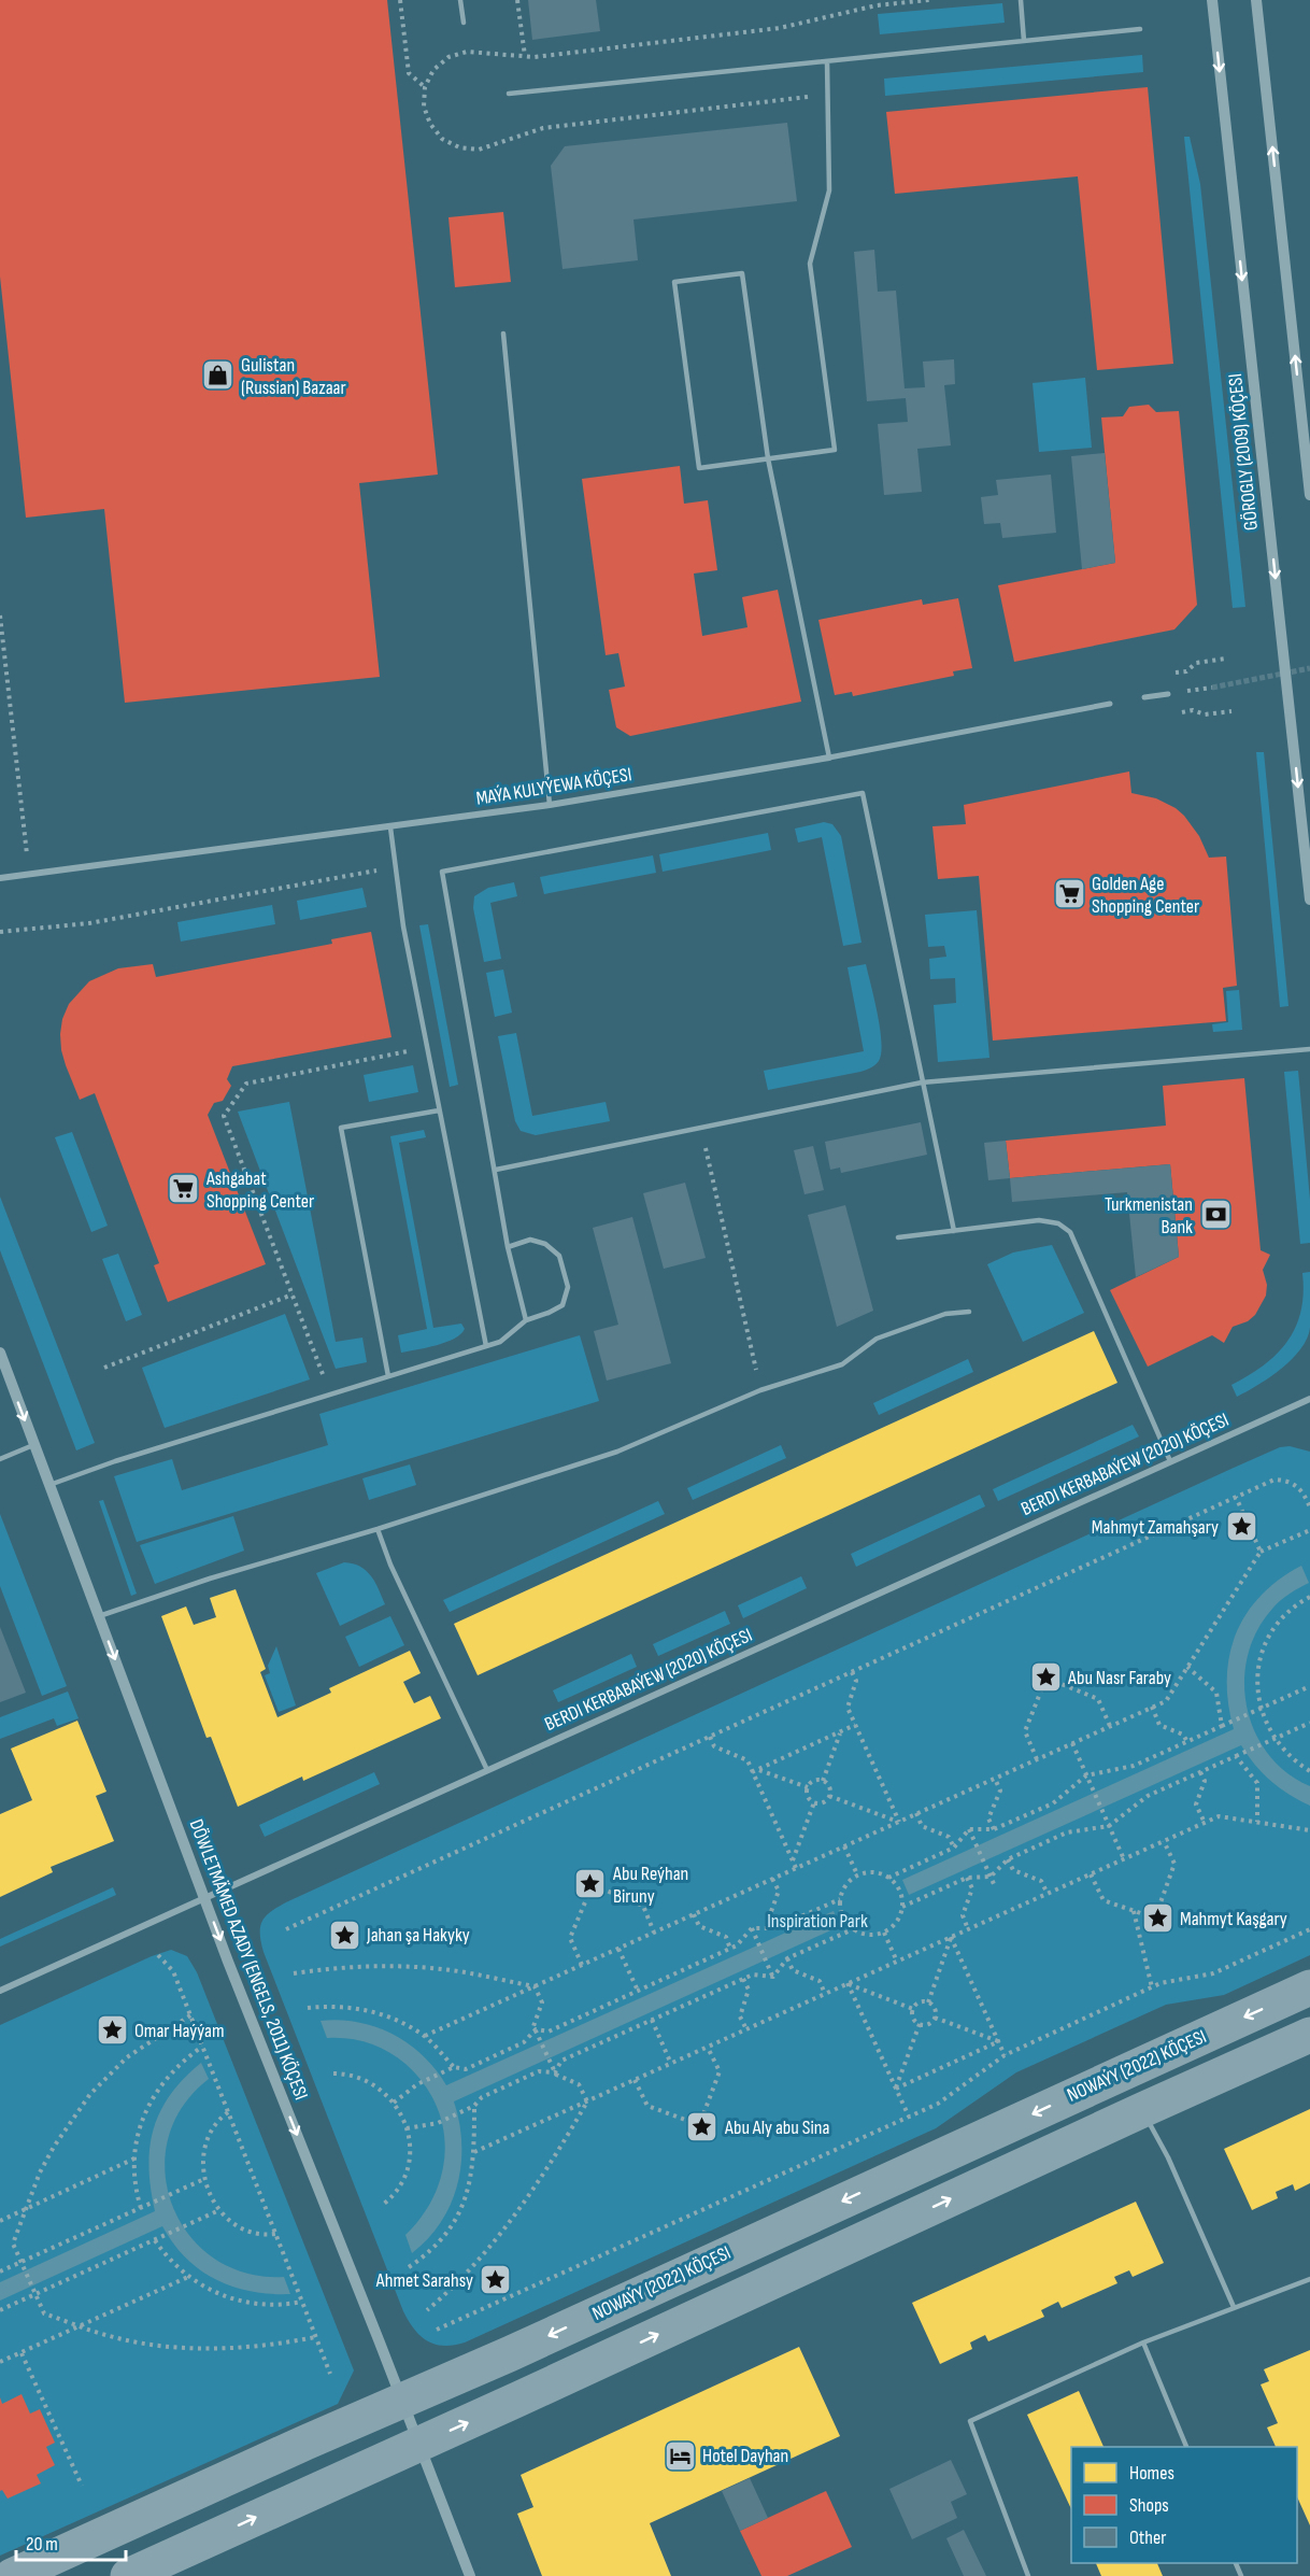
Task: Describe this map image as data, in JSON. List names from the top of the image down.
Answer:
{
  "streets": {
    "main road": ["NOWAÝY (2022) KÖÇESI"],
    "street": [
      "GÖROGLY (2009) KÖÇESI",
      "MAÝA KULYÝEWA KÖÇESI",
      "BERDI KERBABAÝEW (2020) KÖÇESI",
      "DÖWLETMÄMED AZADY (ENGELS, 2011) KÖÇESI"
    ]
  },
  "crossings": [
    ["BERDI KERBABAÝEW (2020) KÖÇESI", "DÖWLETMÄMED AZADY (ENGELS, 2011) KÖÇESI"],
    ["DÖWLETMÄMED AZADY (ENGELS, 2011) KÖÇESI", "NOWAÝY (2022) KÖÇESI"]
  ],
  "one_way": ["DÖWLETMÄMED AZADY (ENGELS, 2011) KÖÇESI"],
  "parks": ["Inspiration Park"],
  "places": {
    "shop": ["Gulistan (Russian) Bazaar"],
    "supermarket": ["Golden Age Shopping Center", "Ashgabat Shopping Center"],
    "bank": ["Turkmenistan Bank"],
    "place": [
      "Mahmyt Zamahşary",
      "Abu Nasr Faraby",
      "Abu Reýhan Biruny",
      "Mahmyt Kaşgary",
      "Jahan şa Hakyky",
      "Omar Haýýam",
      "Abu Aly abu Sina",
      "Ahmet Sarahsy"
    ],
    "hotel": ["Hotel Dayhan"]
  },
  "legend": ["Homes", "Shops", "Other"],
  "scale_bar": "20 m"
}
